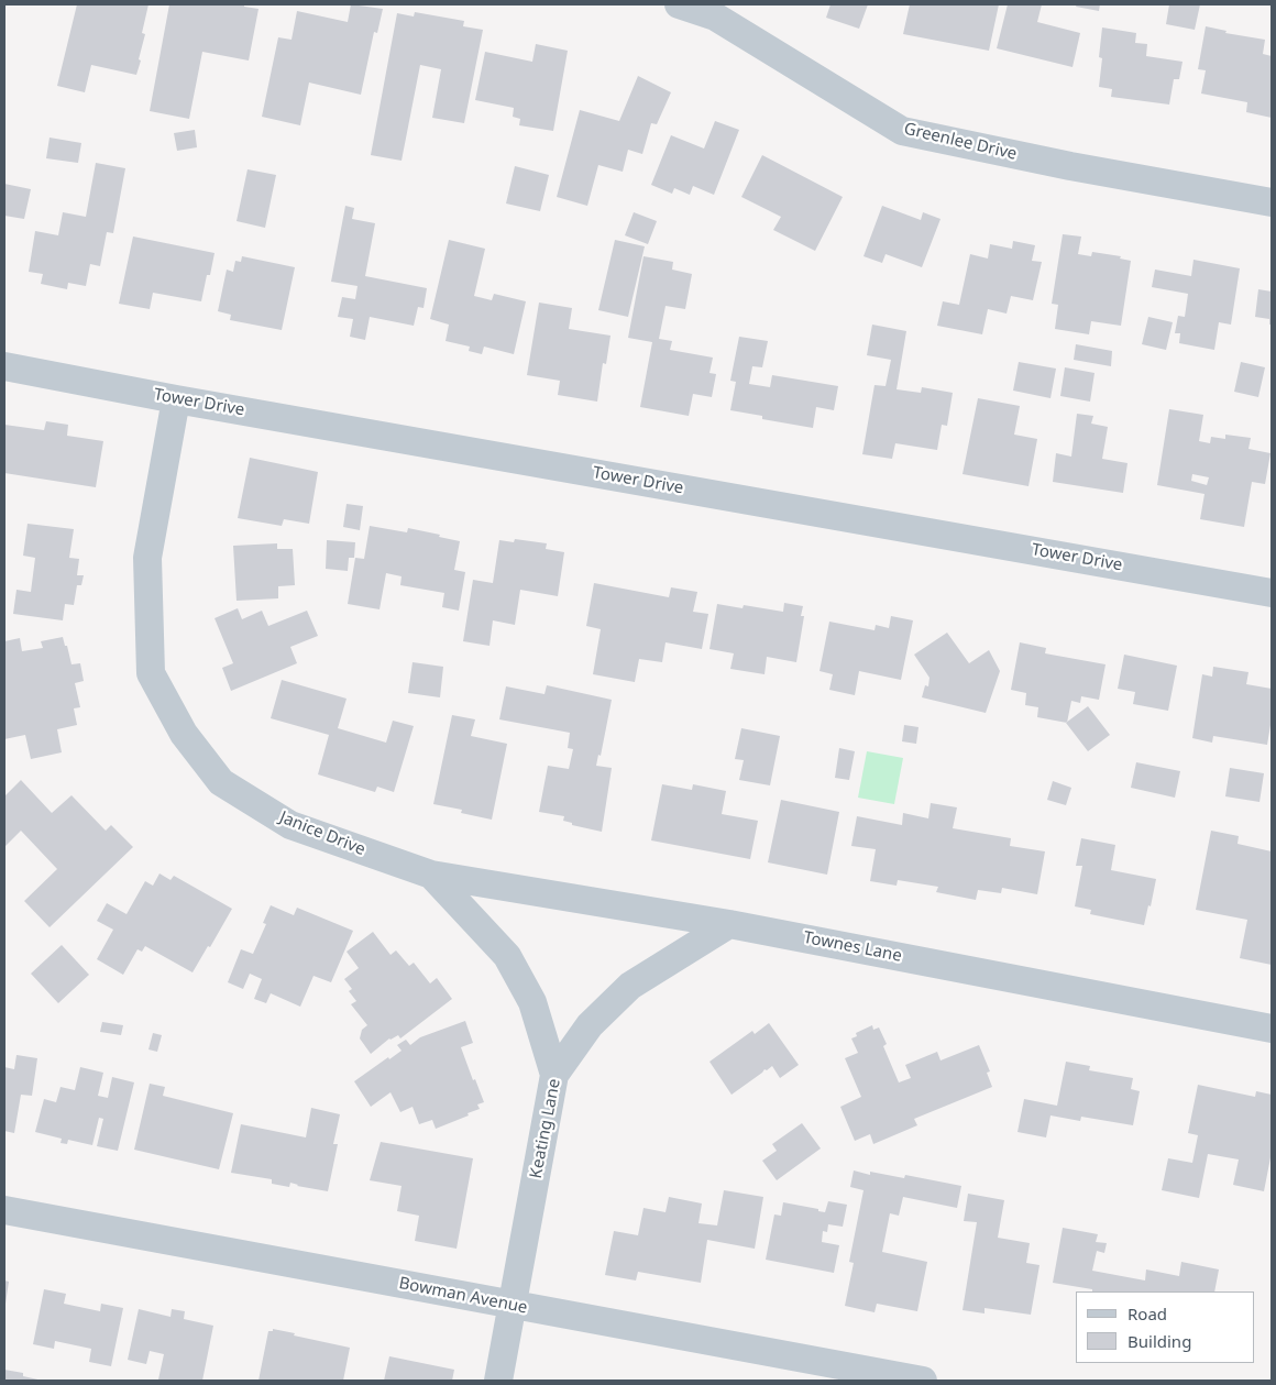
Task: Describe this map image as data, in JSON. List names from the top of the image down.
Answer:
{
  "streets": {
    "street": [
      "Greenlee Drive",
      "Tower Drive",
      "Janice Drive",
      "Townes Lane",
      "Keating Lane",
      "Bowman Avenue"
    ]
  },
  "crossings": [
    ["Tower Drive", "Janice Drive"],
    ["Janice Drive", "Townes Lane"],
    ["Janice Drive", "Keating Lane"],
    ["Townes Lane", "Keating Lane"],
    ["Keating Lane", "Bowman Avenue"]
  ],
  "legend": ["Road", "Building"]
}
